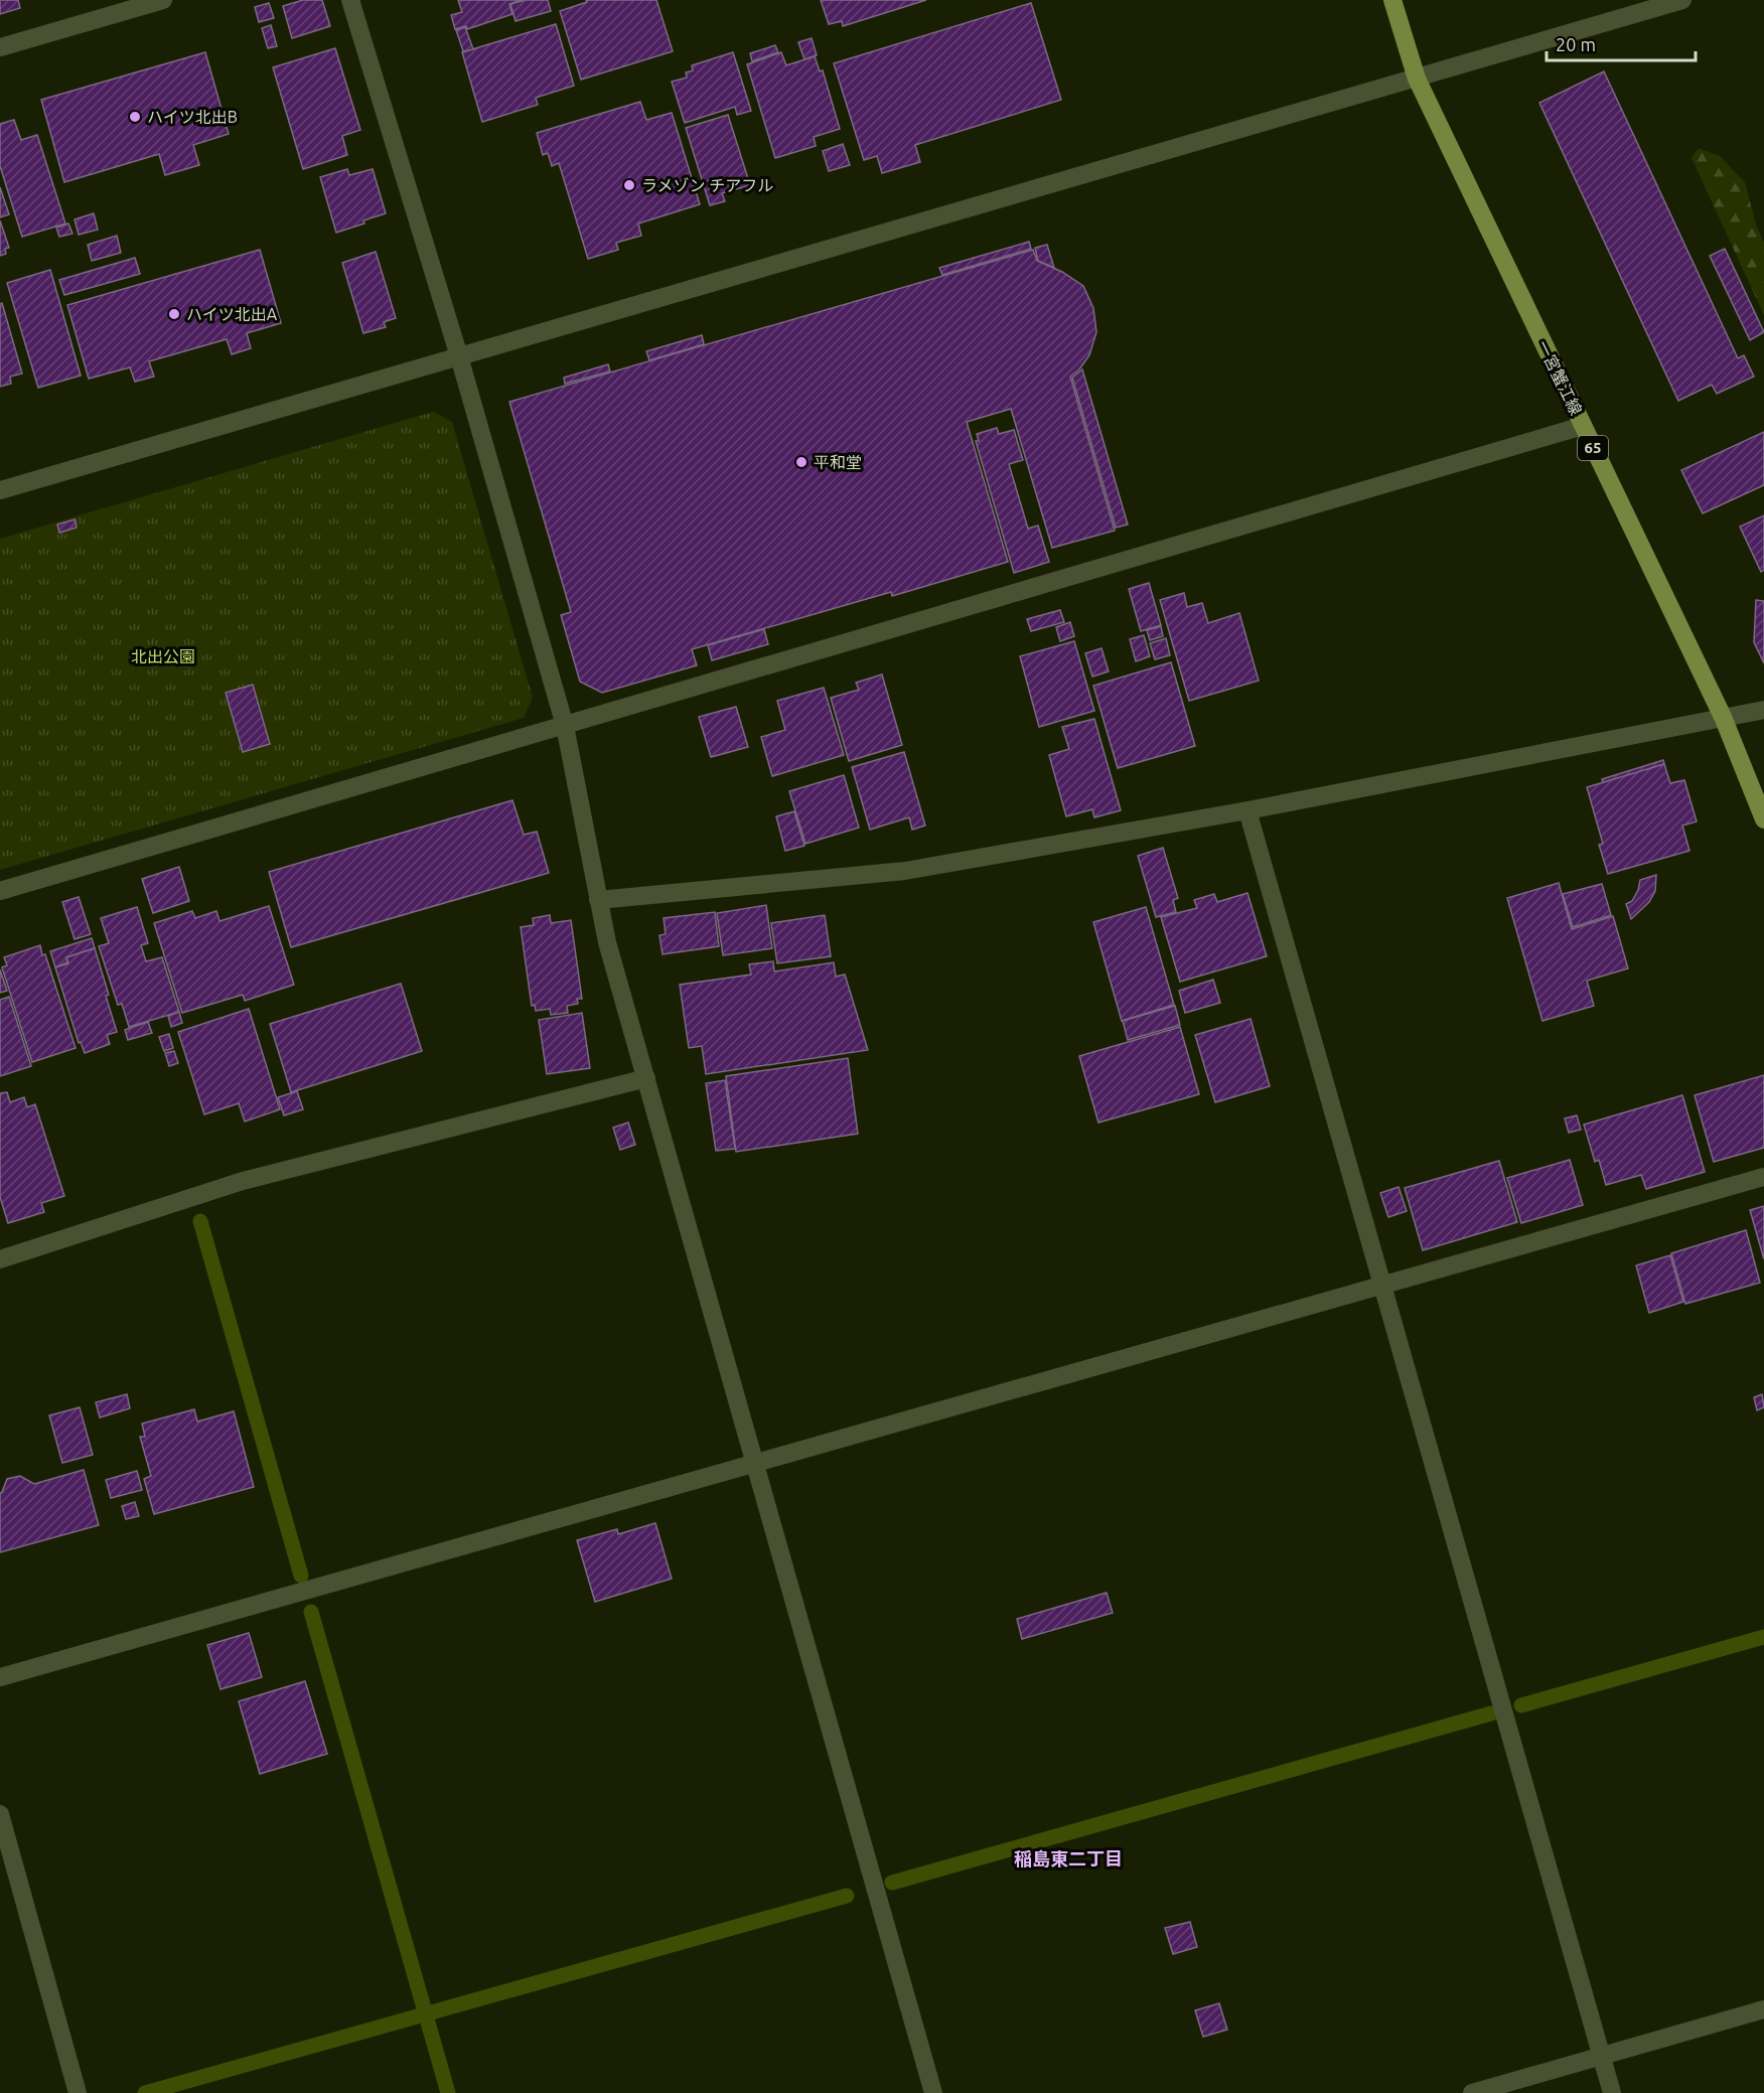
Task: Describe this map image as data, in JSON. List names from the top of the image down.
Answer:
{
  "streets": {
    "main road": ["一宮蟹江線", "65"]
  },
  "districts": ["稲島東二丁目"],
  "parks": ["北出公園"],
  "places": [
    "ハイツ北出B",
    "ラメゾン チアフル",
    "ハイツ北出A",
    "平和堂"
  ],
  "scale_bar": "20 m"
}
